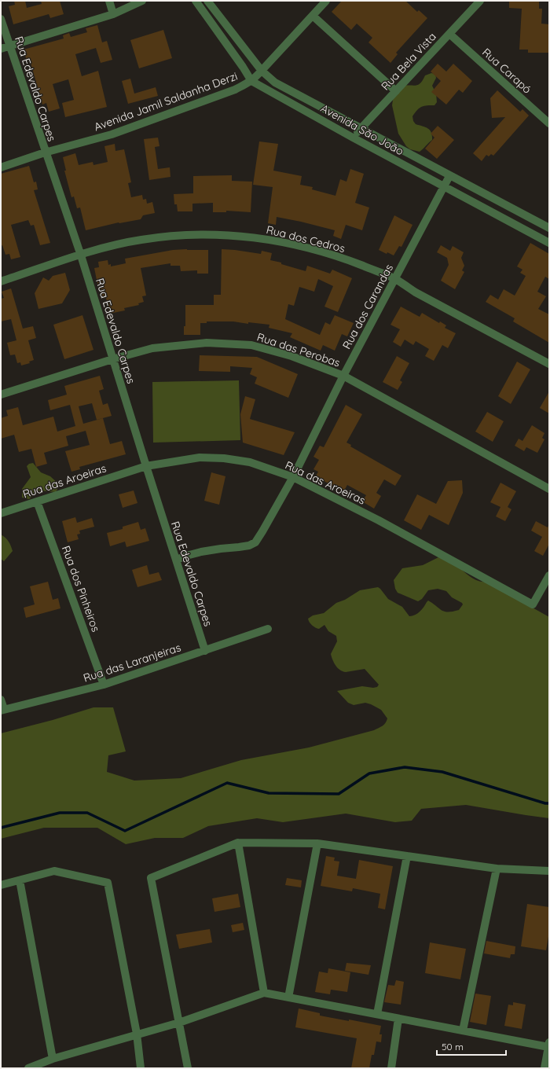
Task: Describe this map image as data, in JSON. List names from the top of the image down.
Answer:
{
  "streets": {
    "street": [
      "Rua Bela Vista",
      "Rua Carapó",
      "Rua Edevaldo Carpes",
      "Avenida Jamil Saldanha Derzi",
      "Avenida São João",
      "Rua dos Cedros",
      "Rua dos Carandas",
      "Rua das Perobas",
      "Rua das Aroeiras",
      "Rua dos Pinheiros",
      "Rua das Laranjeiras"
    ]
  },
  "crossings": [
    ["Rua Bela Vista", "Rua Carapó"],
    ["Rua Bela Vista", "Avenida São João"],
    ["Rua Edevaldo Carpes", "Avenida Jamil Saldanha Derzi"],
    ["Rua Edevaldo Carpes", "Rua dos Cedros"],
    ["Rua Edevaldo Carpes", "Rua dos Carandas"],
    ["Rua Edevaldo Carpes", "Rua das Perobas"],
    ["Rua Edevaldo Carpes", "Rua das Aroeiras"],
    ["Rua Edevaldo Carpes", "Rua das Laranjeiras"],
    ["Avenida Jamil Saldanha Derzi", "Avenida São João"],
    ["Avenida São João", "Rua dos Carandas"],
    ["Rua dos Cedros", "Rua dos Carandas"],
    ["Rua dos Carandas", "Rua das Perobas"],
    ["Rua dos Carandas", "Rua das Aroeiras"],
    ["Rua das Aroeiras", "Rua dos Pinheiros"],
    ["Rua dos Pinheiros", "Rua das Laranjeiras"]
  ],
  "scale_bar": "50 m"
}
